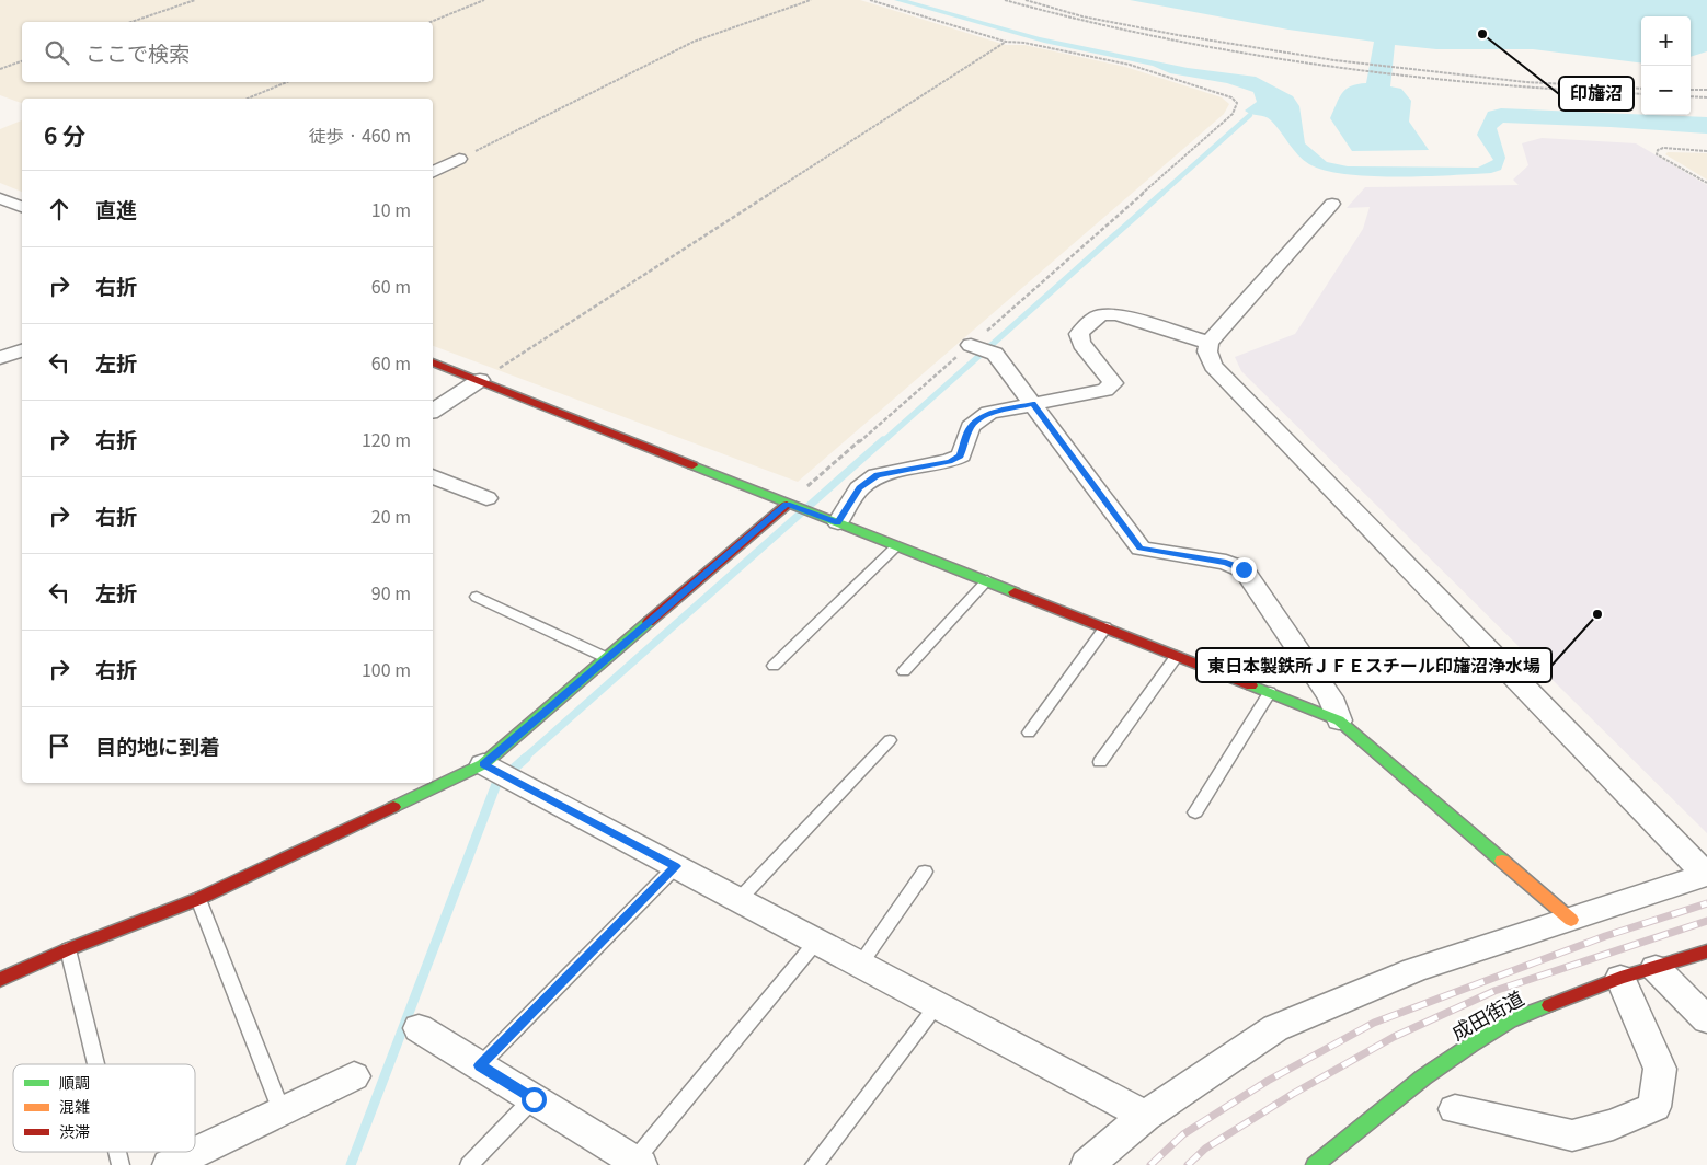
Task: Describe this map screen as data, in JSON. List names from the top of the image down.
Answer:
{
  "streets": {
    "main road": ["成田街道"]
  },
  "places": ["印旛沼", "東日本製鉄所ＪＦＥスチール印旛沼浄水場"],
  "legend": ["順調", "混雑", "渋滞"],
  "page": {
    "map_buttons": ["+", "−"],
    "search": "ここで検索",
    "heading": ["6 分", "徒歩 · 460 m"],
    "list": [
      ["直進", "10 m"],
      ["右折", "60 m"],
      ["左折", "60 m"],
      ["右折", "120 m"],
      ["右折", "20 m"],
      ["左折", "90 m"],
      ["右折", "100 m"],
      "目的地に到着"
    ]
  }
}
